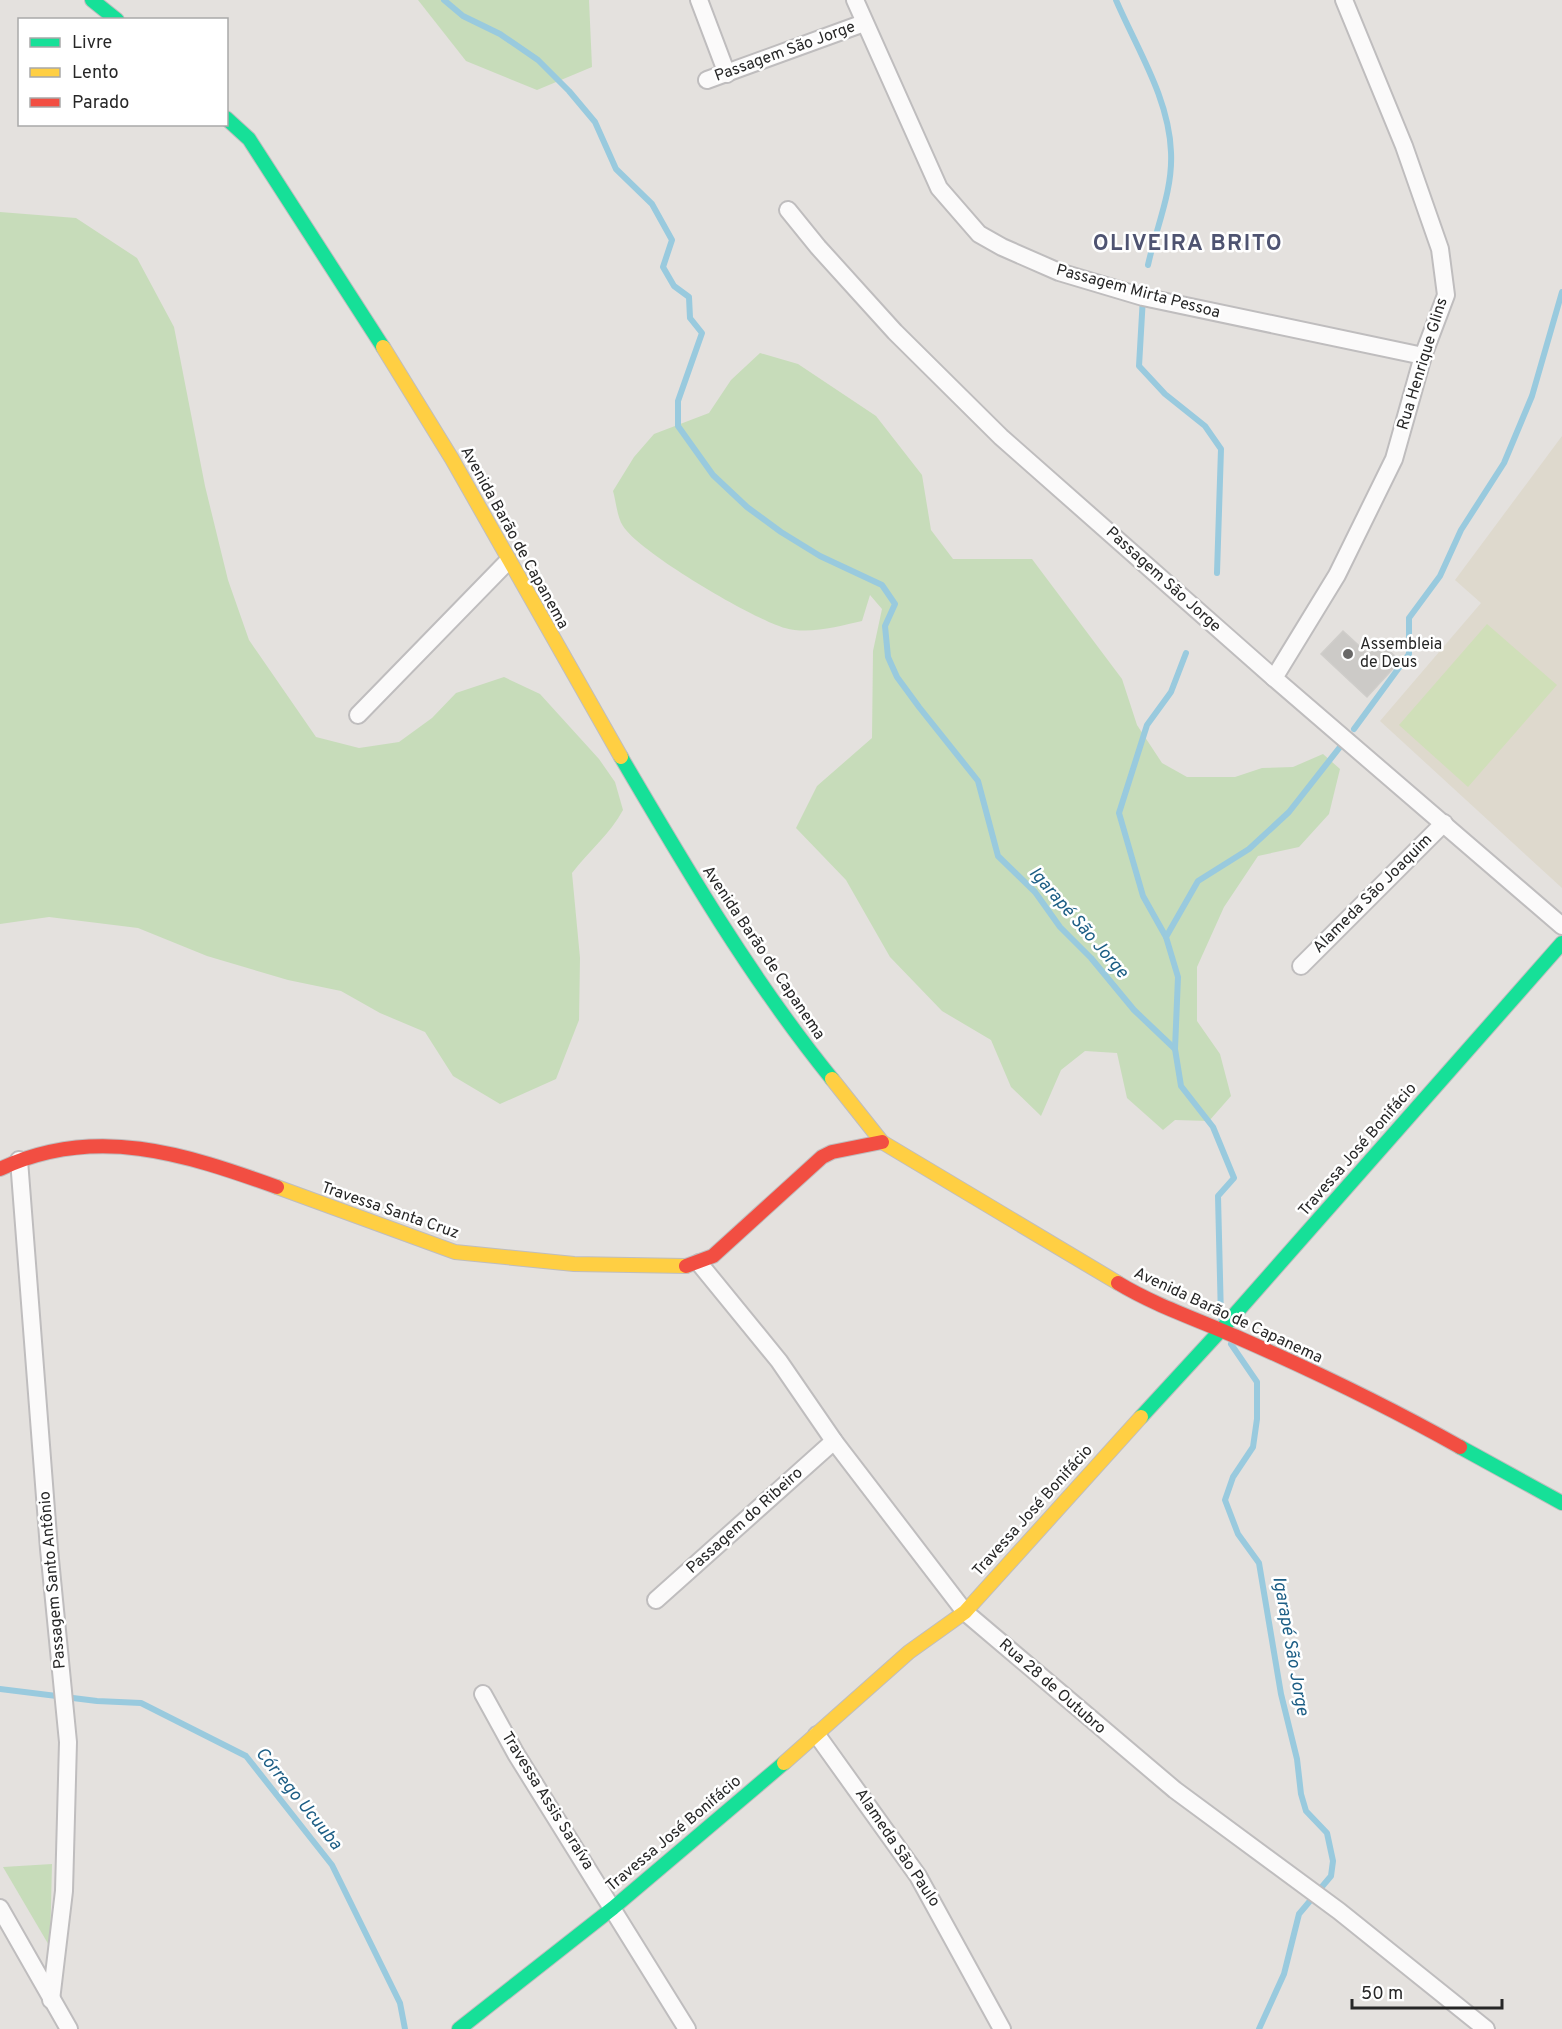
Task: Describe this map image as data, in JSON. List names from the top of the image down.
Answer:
{
  "streets": {
    "street": [
      "Passagem São Jorge",
      "Passagem Mirta Pessoa",
      "Rua Henrique Glins",
      "Avenida Barão de Capanema",
      "Alameda São Joaquim",
      "Travessa José Bonifácio",
      "Travessa Santa Cruz",
      "Passagem do Ribeiro",
      "Passagem Santo Antônio",
      "Rua 28 de Outubro",
      "Travessa Assis Saraíva",
      "Alameda São Paulo"
    ]
  },
  "crossings": [
    ["Passagem São Jorge", "Passagem Mirta Pessoa"],
    ["Passagem São Jorge", "Rua Henrique Glins"],
    ["Passagem São Jorge", "Alameda São Joaquim"],
    ["Passagem Mirta Pessoa", "Rua Henrique Glins"],
    ["Avenida Barão de Capanema", "Travessa José Bonifácio"],
    ["Avenida Barão de Capanema", "Travessa Santa Cruz"],
    ["Travessa José Bonifácio", "Rua 28 de Outubro"],
    ["Travessa José Bonifácio", "Travessa Assis Saraíva"],
    ["Travessa José Bonifácio", "Alameda São Paulo"],
    ["Travessa Santa Cruz", "Passagem Santo Antônio"],
    ["Travessa Santa Cruz", "Rua 28 de Outubro"],
    ["Passagem do Ribeiro", "Rua 28 de Outubro"]
  ],
  "districts": ["OLIVEIRA BRITO"],
  "water": ["Igarapé São Jorge", "Córrego Ucuuba"],
  "places": ["Assembleia de Deus"],
  "legend": ["Livre", "Lento", "Parado"],
  "scale_bar": "50 m"
}
